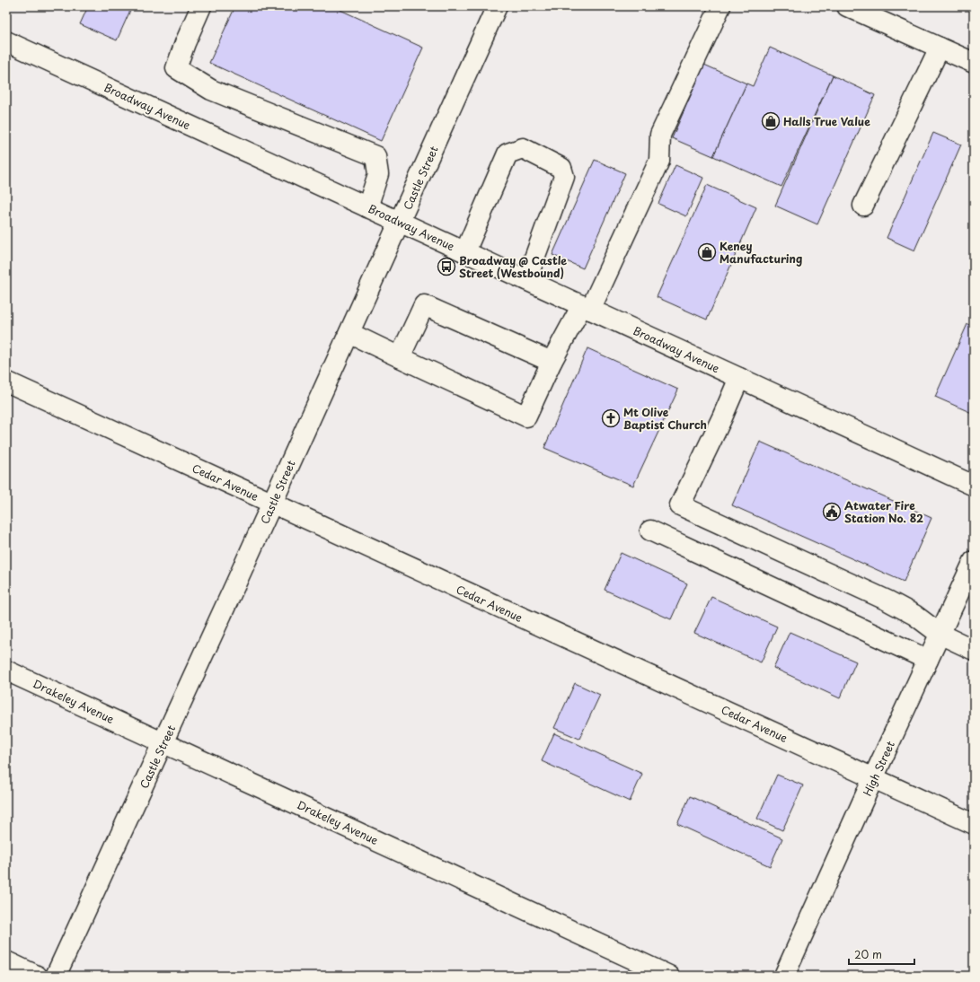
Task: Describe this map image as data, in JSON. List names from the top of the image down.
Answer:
{
  "streets": {
    "street": [
      "Broadway Avenue",
      "Castle Street",
      "Cedar Avenue",
      "Drakeley Avenue",
      "High Street"
    ]
  },
  "crossings": [
    ["Broadway Avenue", "Castle Street"],
    ["Castle Street", "Cedar Avenue"],
    ["Castle Street", "Drakeley Avenue"],
    ["Cedar Avenue", "High Street"]
  ],
  "places": {
    "shop": ["Halls True Value", "Keney Manufacturing"],
    "bus stop": ["Broadway @ Castle Street (Westbound)"],
    "church": ["Mt Olive Baptist Church"],
    "public building": ["Atwater Fire Station No. 82"]
  },
  "scale_bar": "20 m"
}
